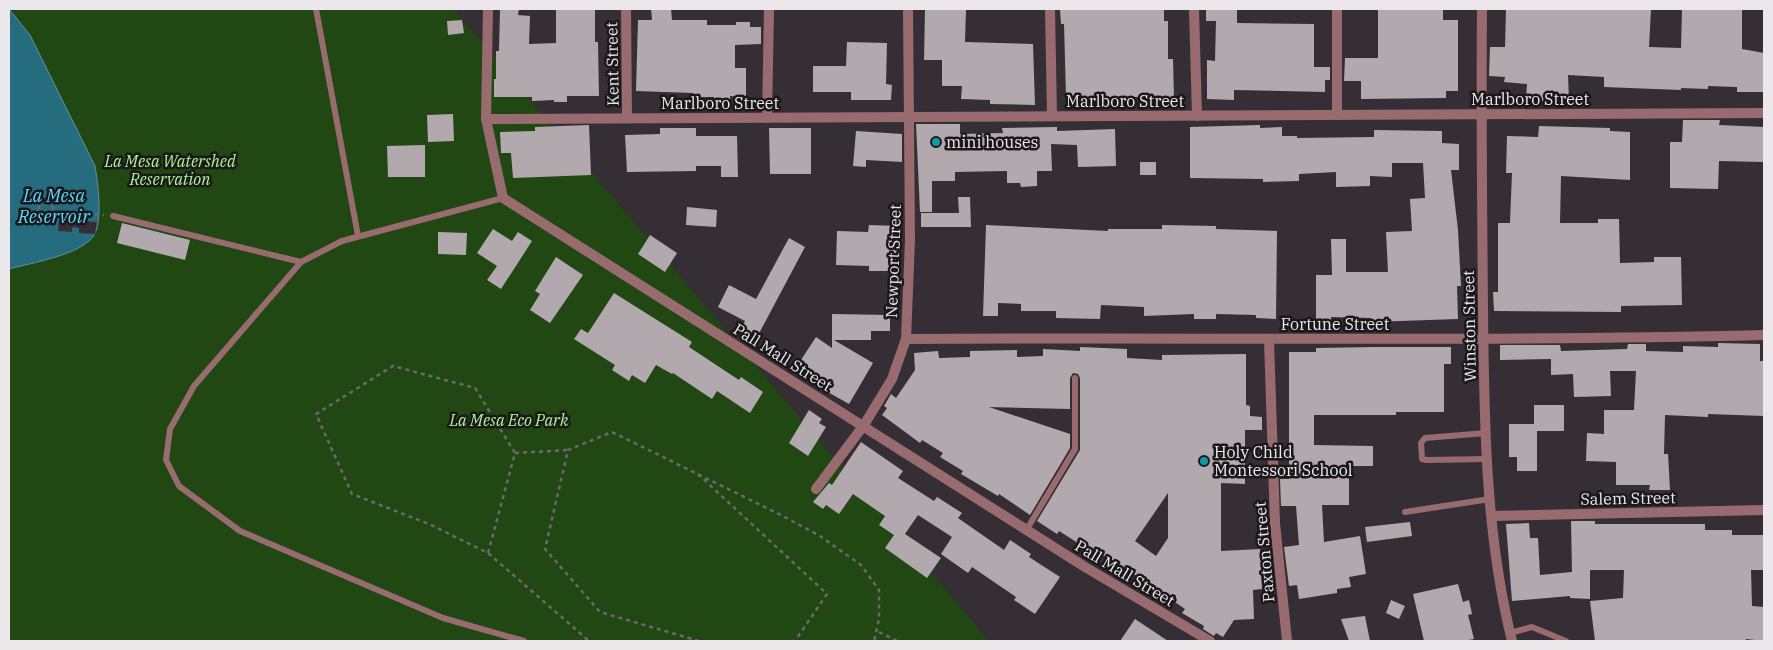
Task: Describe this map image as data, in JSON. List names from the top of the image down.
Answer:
{
  "streets": {
    "street": [
      "Kent Street",
      "Marlboro Street",
      "Newport Street",
      "Fortune Street",
      "Winston Street",
      "Pall Mall Street",
      "Salem Street",
      "Paxton Street"
    ]
  },
  "crossings": [
    ["Kent Street", "Marlboro Street"],
    ["Marlboro Street", "Newport Street"],
    ["Marlboro Street", "Winston Street"],
    ["Newport Street", "Fortune Street"],
    ["Newport Street", "Pall Mall Street"],
    ["Fortune Street", "Winston Street"],
    ["Fortune Street", "Paxton Street"],
    ["Winston Street", "Salem Street"]
  ],
  "water": ["La Mesa Reservoir"],
  "parks": ["La Mesa Watershed Reservation", "La Mesa Eco Park"],
  "places": ["mini houses", "Holy Child Montessori School"]
}
